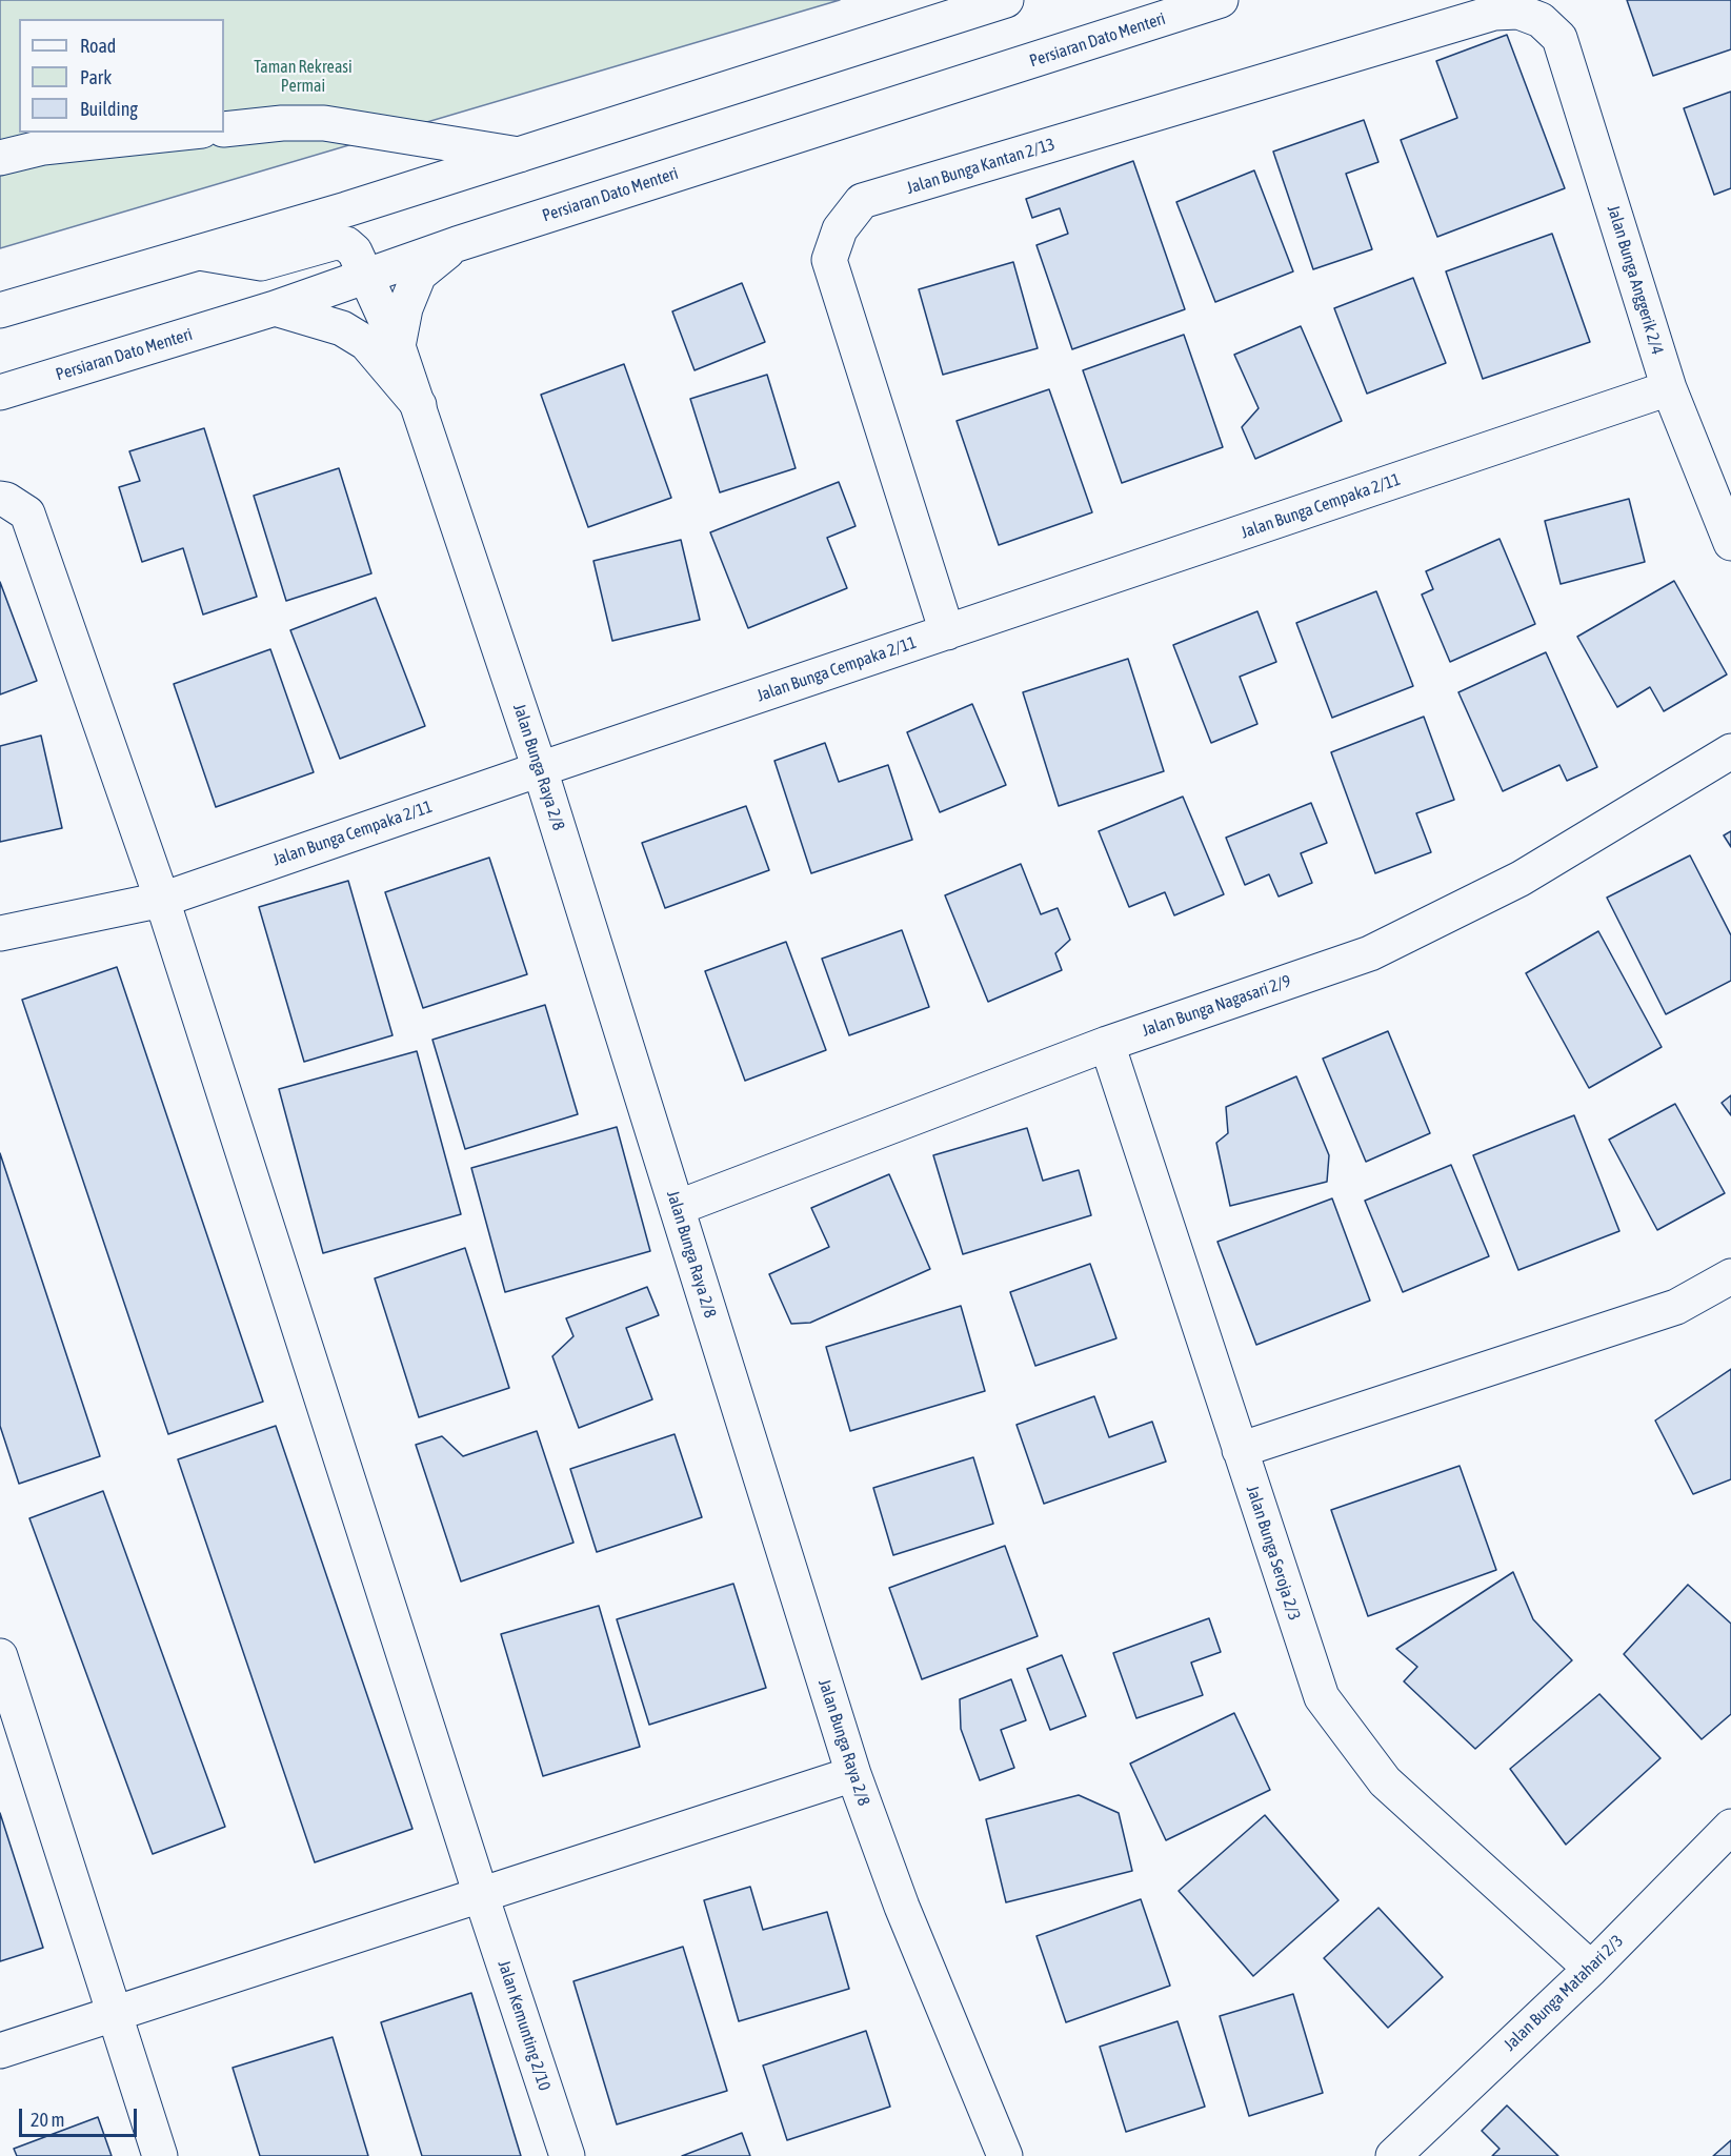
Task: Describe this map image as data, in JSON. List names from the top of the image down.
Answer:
{
  "streets": {
    "street": [
      "Persiaran Dato Menteri",
      "Jalan Bunga Kantan 2/13",
      "Jalan Bunga Anggerik 2/4",
      "Jalan Bunga Cempaka 2/11",
      "Jalan Bunga Raya 2/8",
      "Jalan Bunga Nagasari 2/9",
      "Jalan Bunga Seroja 2/3",
      "Jalan Bunga Matahari 2/3",
      "Jalan Kemunting 2/10"
    ]
  },
  "crossings": [
    ["Persiaran Dato Menteri", "Jalan Bunga Raya 2/8"],
    ["Jalan Bunga Kantan 2/13", "Jalan Bunga Anggerik 2/4"],
    ["Jalan Bunga Kantan 2/13", "Jalan Bunga Cempaka 2/11"],
    ["Jalan Bunga Anggerik 2/4", "Jalan Bunga Cempaka 2/11"],
    ["Jalan Bunga Cempaka 2/11", "Jalan Bunga Raya 2/8"],
    ["Jalan Bunga Cempaka 2/11", "Jalan Kemunting 2/10"],
    ["Jalan Bunga Raya 2/8", "Jalan Bunga Nagasari 2/9"],
    ["Jalan Bunga Nagasari 2/9", "Jalan Bunga Seroja 2/3"],
    ["Jalan Bunga Seroja 2/3", "Jalan Bunga Matahari 2/3"]
  ],
  "parks": ["Taman Rekreasi Permai"],
  "legend": ["Road", "Park", "Building"],
  "scale_bar": "20 m"
}
